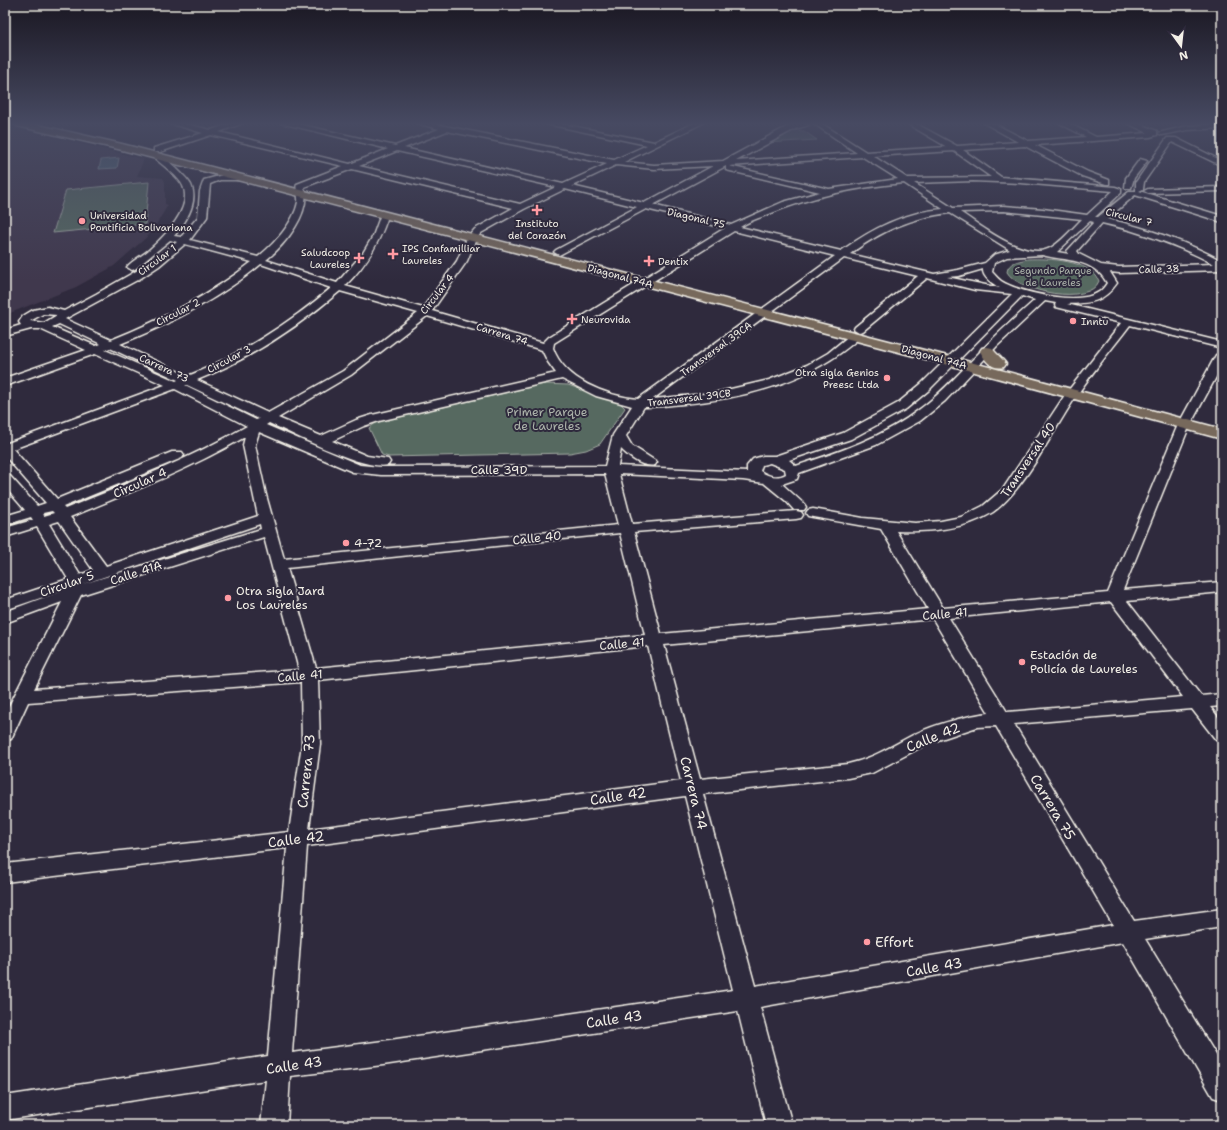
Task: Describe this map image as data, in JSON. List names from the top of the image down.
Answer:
{
  "streets": {
    "main road": ["Diagonal 74A"],
    "street": [
      "Circular 7",
      "Diagonal 75",
      "Circular 1",
      "Calle 38",
      "Circular 4",
      "Circular 2",
      "Carrera 74",
      "Transversal 39CA",
      "Circular 3",
      "Carrera 73",
      "Transversal 39CB",
      "Transversal 40",
      "Calle 39D",
      "Calle 40",
      "Calle 41A",
      "Circular 5",
      "Calle 41",
      "Calle 42",
      "Carrera 75",
      "Calle 43"
    ]
  },
  "crossings": [
    ["Circular 7", "Diagonal 75"],
    ["Circular 7", "Calle 38"],
    ["Circular 7", "Transversal 39CA"],
    ["Diagonal 75", "Transversal 39CA"],
    ["Diagonal 75", "Transversal 39CB"],
    ["Diagonal 75", "Calle 39D"],
    ["Circular 1", "Diagonal 74A"],
    ["Circular 1", "Carrera 74"],
    ["Circular 1", "Carrera 73"],
    ["Diagonal 74A", "Circular 4"],
    ["Diagonal 74A", "Circular 2"],
    ["Diagonal 74A", "Transversal 39CA"],
    ["Diagonal 74A", "Circular 3"],
    ["Diagonal 74A", "Transversal 39CB"],
    ["Diagonal 74A", "Transversal 40"],
    ["Diagonal 74A", "Calle 39D"],
    ["Circular 4", "Carrera 74"],
    ["Circular 4", "Carrera 73"],
    ["Circular 4", "Calle 39D"],
    ["Circular 2", "Carrera 74"],
    ["Circular 2", "Carrera 73"],
    ["Carrera 74", "Transversal 39CA"],
    ["Carrera 74", "Circular 3"],
    ["Carrera 74", "Calle 39D"],
    ["Carrera 74", "Calle 40"],
    ["Carrera 74", "Calle 41"],
    ["Carrera 74", "Calle 42"],
    ["Carrera 74", "Calle 43"],
    ["Transversal 39CA", "Transversal 39CB"],
    ["Transversal 39CA", "Calle 39D"],
    ["Circular 3", "Carrera 73"],
    ["Carrera 73", "Calle 39D"],
    ["Carrera 73", "Calle 40"],
    ["Carrera 73", "Calle 41A"],
    ["Carrera 73", "Circular 5"],
    ["Carrera 73", "Calle 41"],
    ["Carrera 73", "Calle 42"],
    ["Carrera 73", "Calle 43"],
    ["Transversal 40", "Calle 40"],
    ["Transversal 40", "Carrera 75"],
    ["Calle 40", "Carrera 75"],
    ["Calle 41A", "Circular 5"],
    ["Calle 41", "Carrera 75"],
    ["Calle 42", "Carrera 75"],
    ["Carrera 75", "Calle 43"]
  ],
  "parks": ["Segundo Parque de Laureles", "Primer Parque de Laureles"],
  "places": {
    "health": [
      "Instituto del Corazón",
      "IPS Confamilliar Laureles",
      "Saludcoop Laureles",
      "Dentix",
      "Neurovida"
    ],
    "other": [
      "Universidad Pontificia Bolivariana",
      "Inntu",
      "Otra sigla Genios Preesc Ltda",
      "4-72",
      "Otra sigla Jard Los Laureles",
      "Estación de Policía de Laureles",
      "Effort"
    ]
  },
  "north": "bottom"
}
